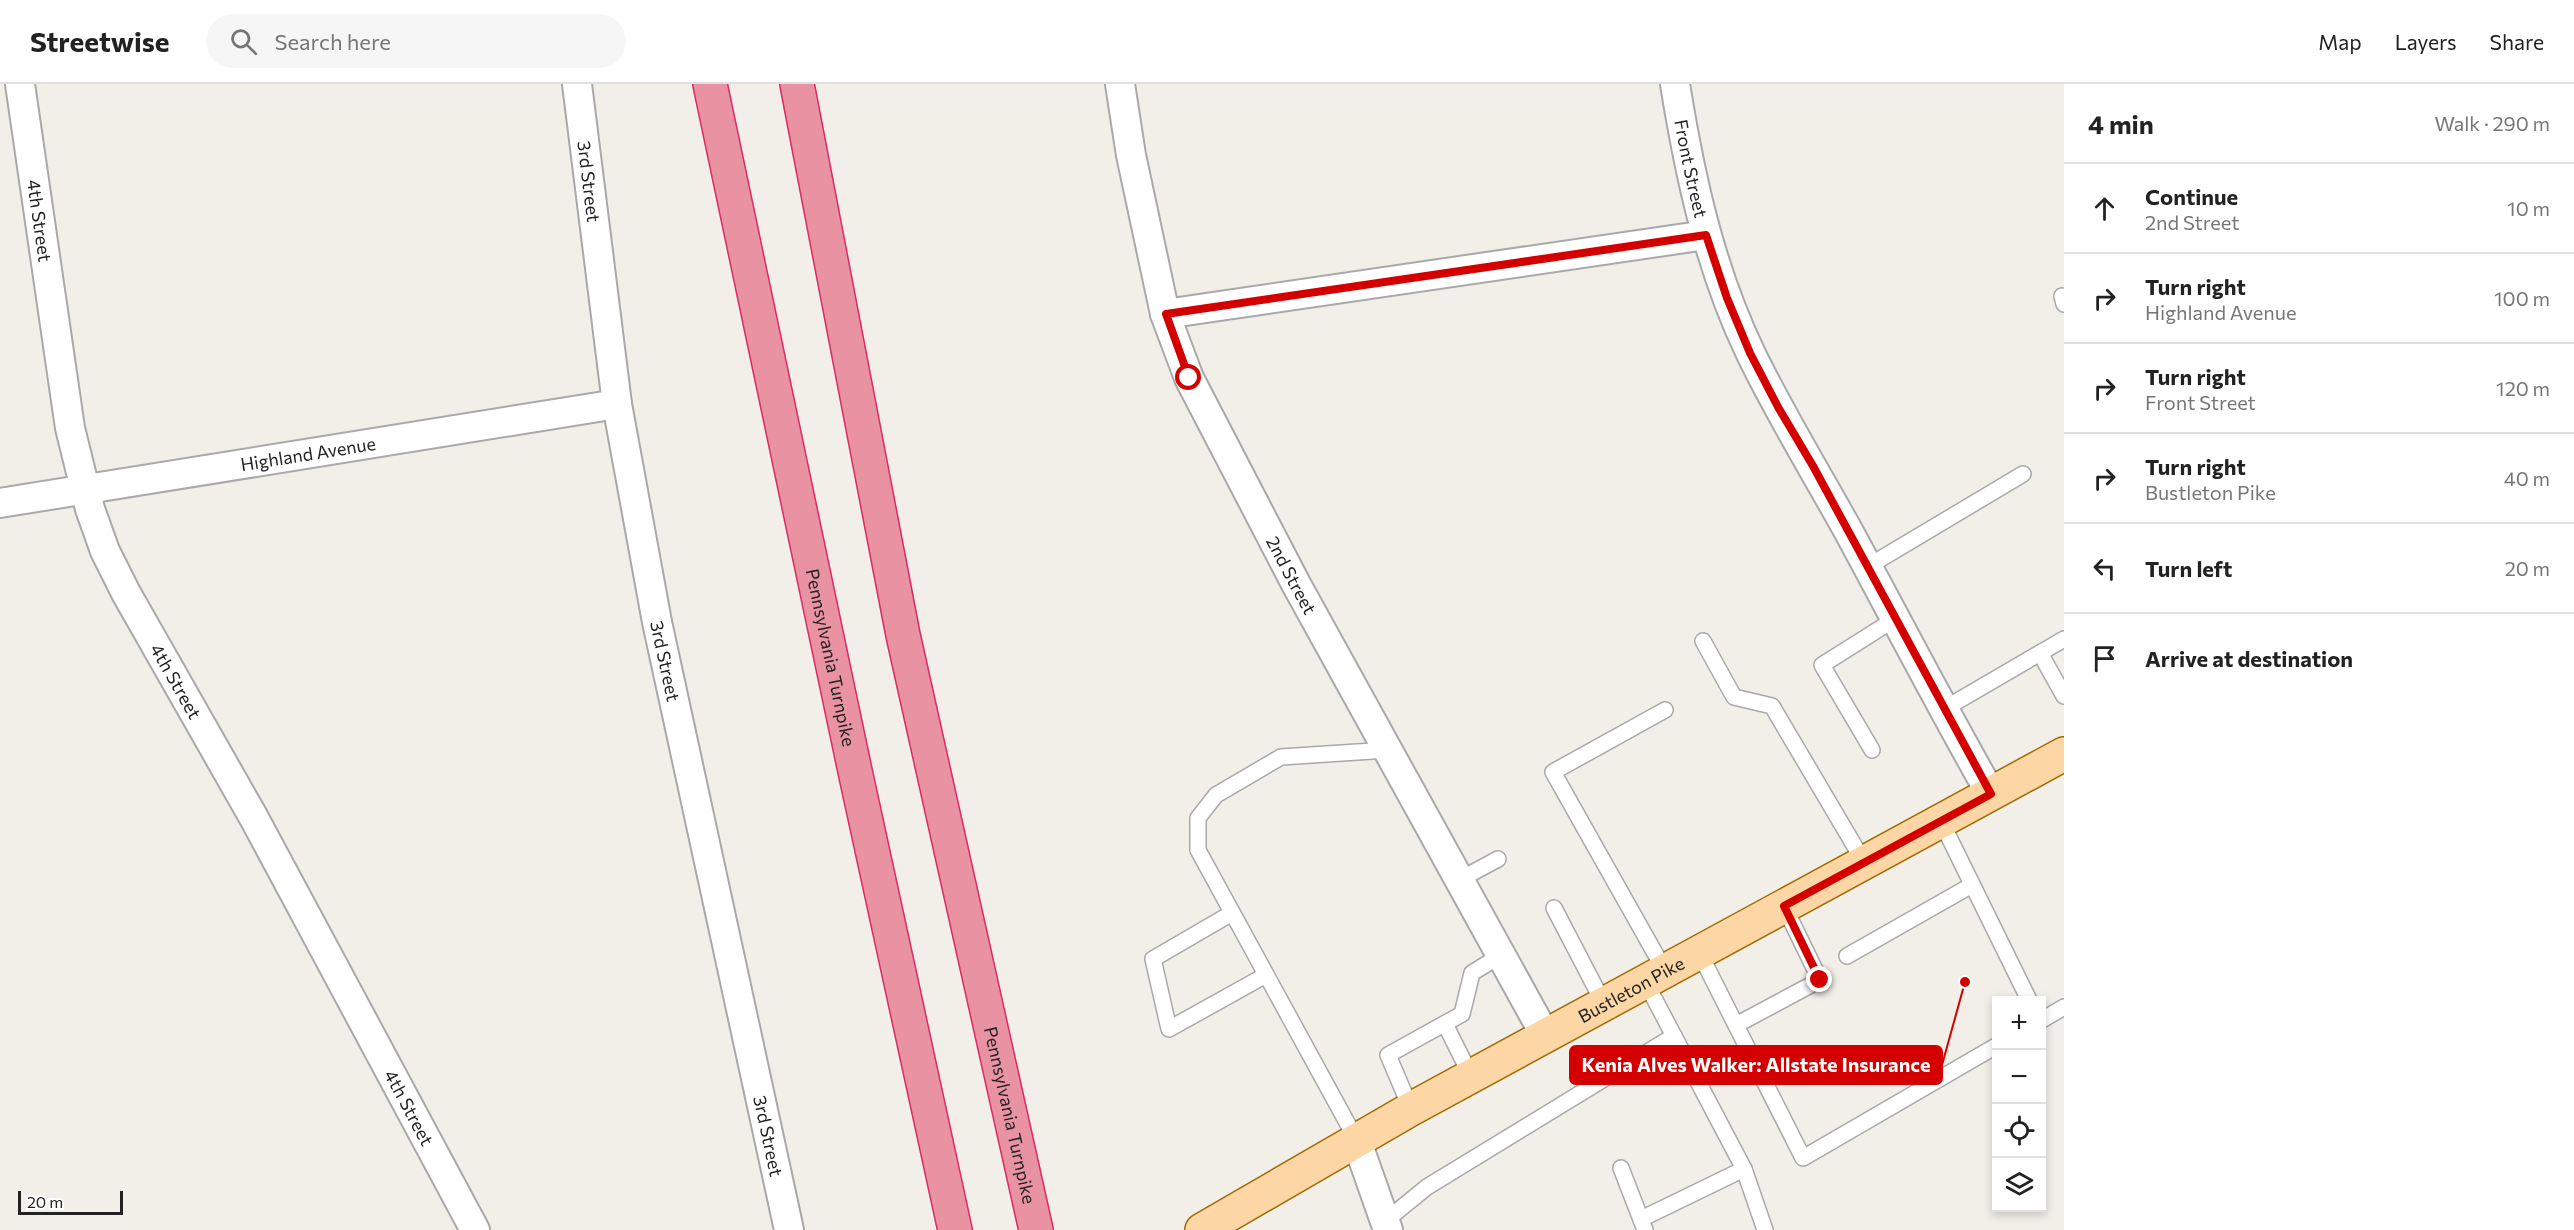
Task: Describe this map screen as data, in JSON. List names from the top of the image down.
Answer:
{
  "streets": {
    "highway": ["Pennsylvania Turnpike"],
    "main road": ["Bustleton Pike"],
    "street": [
      "Front Street",
      "3rd Street",
      "4th Street",
      "Highland Avenue",
      "2nd Street"
    ]
  },
  "crossings": [
    ["Front Street", "Bustleton Pike"],
    ["3rd Street", "Highland Avenue"],
    ["4th Street", "Highland Avenue"],
    ["2nd Street", "Bustleton Pike"]
  ],
  "places": ["Kenia Alves Walker: Allstate Insurance"],
  "scale_bar": "20 m",
  "page": {
    "header": "Streetwise",
    "search": "Search here",
    "nav": ["Map", "Layers", "Share"],
    "heading": ["4 min", "Walk · 290 m"],
    "list": [
      ["Continue", "2nd Street", "10 m"],
      ["Turn right", "Highland Avenue", "100 m"],
      ["Turn right", "Front Street", "120 m"],
      ["Turn right", "Bustleton Pike", "40 m"],
      ["Turn left", "20 m"],
      "Arrive at destination"
    ],
    "map_buttons": ["+", "−"],
    "scale": "20 m"
  }
}
